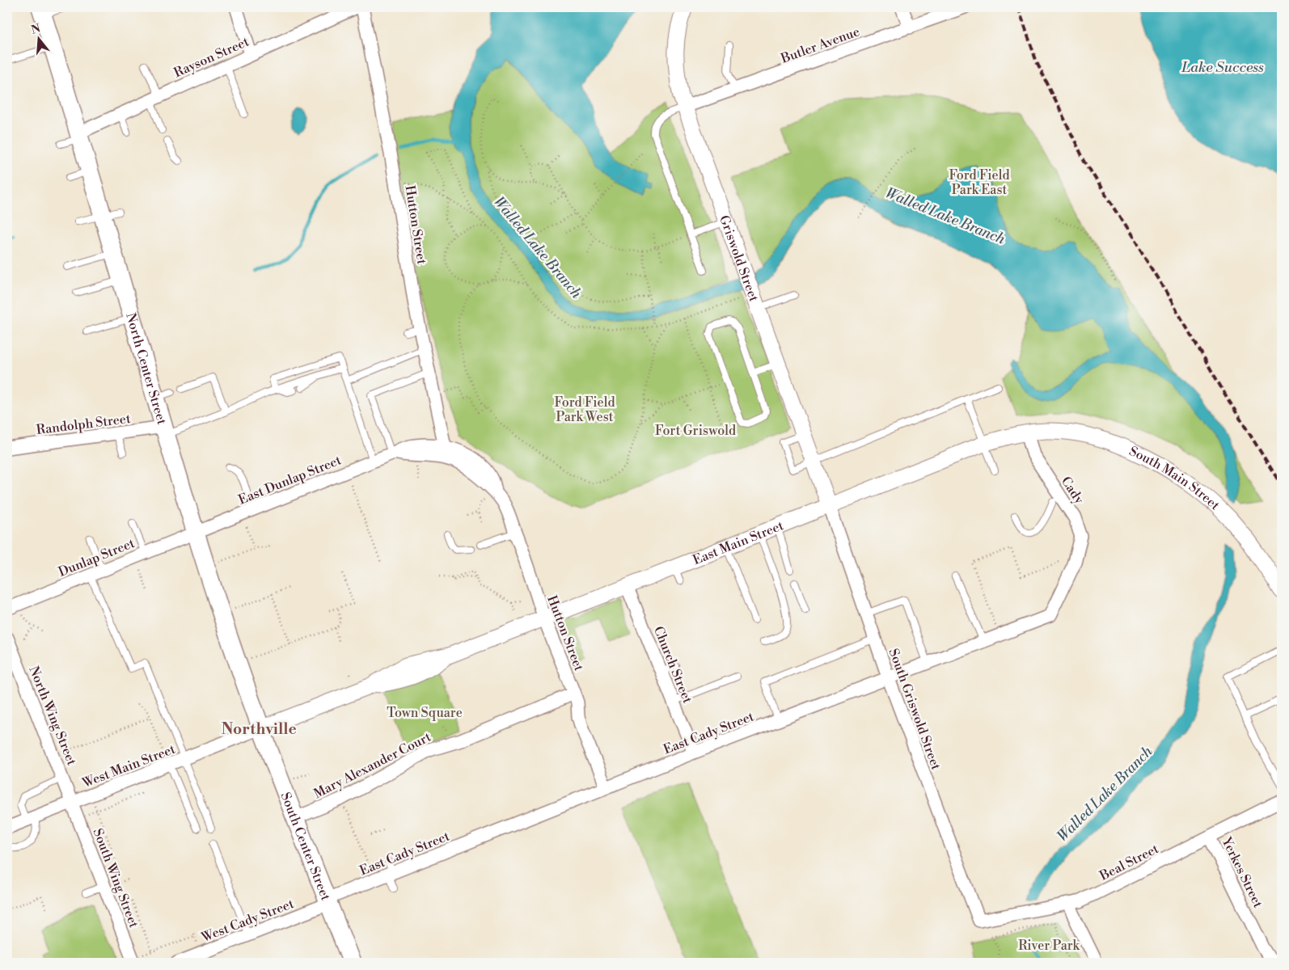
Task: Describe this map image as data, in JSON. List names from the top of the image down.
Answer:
{
  "streets": {
    "main road": ["North Center Street", "South Center Street"],
    "street": [
      "Butler Avenue",
      "Rayson Street",
      "Hutton Street",
      "Griswold Street",
      "Randolph Street",
      "East Dunlap Street",
      "South Main Street",
      "Cady",
      "East Main Street",
      "Dunlap Street",
      "Church Street",
      "South Griswold Street",
      "North Wing Street",
      "East Cady Street",
      "Mary Alexander Court",
      "West Main Street",
      "Beal Street",
      "Yerkes Street",
      "South Wing Street",
      "West Cady Street"
    ]
  },
  "crossings": [
    ["Butler Avenue", "Griswold Street"],
    ["Rayson Street", "North Center Street"],
    ["Hutton Street", "East Dunlap Street"],
    ["Hutton Street", "East Main Street"],
    ["Hutton Street", "East Cady Street"],
    ["Hutton Street", "Mary Alexander Court"],
    ["Griswold Street", "East Main Street"],
    ["Griswold Street", "South Griswold Street"],
    ["North Center Street", "Randolph Street"],
    ["North Center Street", "East Dunlap Street"],
    ["North Center Street", "East Main Street"],
    ["North Center Street", "Dunlap Street"],
    ["North Center Street", "West Main Street"],
    ["North Center Street", "South Center Street"],
    ["East Dunlap Street", "Dunlap Street"],
    ["South Main Street", "Cady"],
    ["South Main Street", "East Main Street"],
    ["Cady", "East Main Street"],
    ["Cady", "East Cady Street"],
    ["East Main Street", "Church Street"],
    ["East Main Street", "South Griswold Street"],
    ["East Main Street", "West Main Street"],
    ["East Main Street", "South Center Street"],
    ["Church Street", "East Cady Street"],
    ["South Griswold Street", "East Cady Street"],
    ["South Griswold Street", "Beal Street"],
    ["North Wing Street", "West Main Street"],
    ["North Wing Street", "South Wing Street"],
    ["East Cady Street", "South Center Street"],
    ["East Cady Street", "West Cady Street"],
    ["Mary Alexander Court", "South Center Street"],
    ["West Main Street", "South Center Street"],
    ["West Main Street", "South Wing Street"],
    ["South Center Street", "West Cady Street"],
    ["Beal Street", "Yerkes Street"]
  ],
  "districts": ["Northville"],
  "water": ["Lake Success", "Walled Lake Branch"],
  "parks": [
    "Ford Field Park East",
    "Ford Field Park West",
    "Fort Griswold",
    "Town Square",
    "River Park"
  ],
  "north": "top"
}
